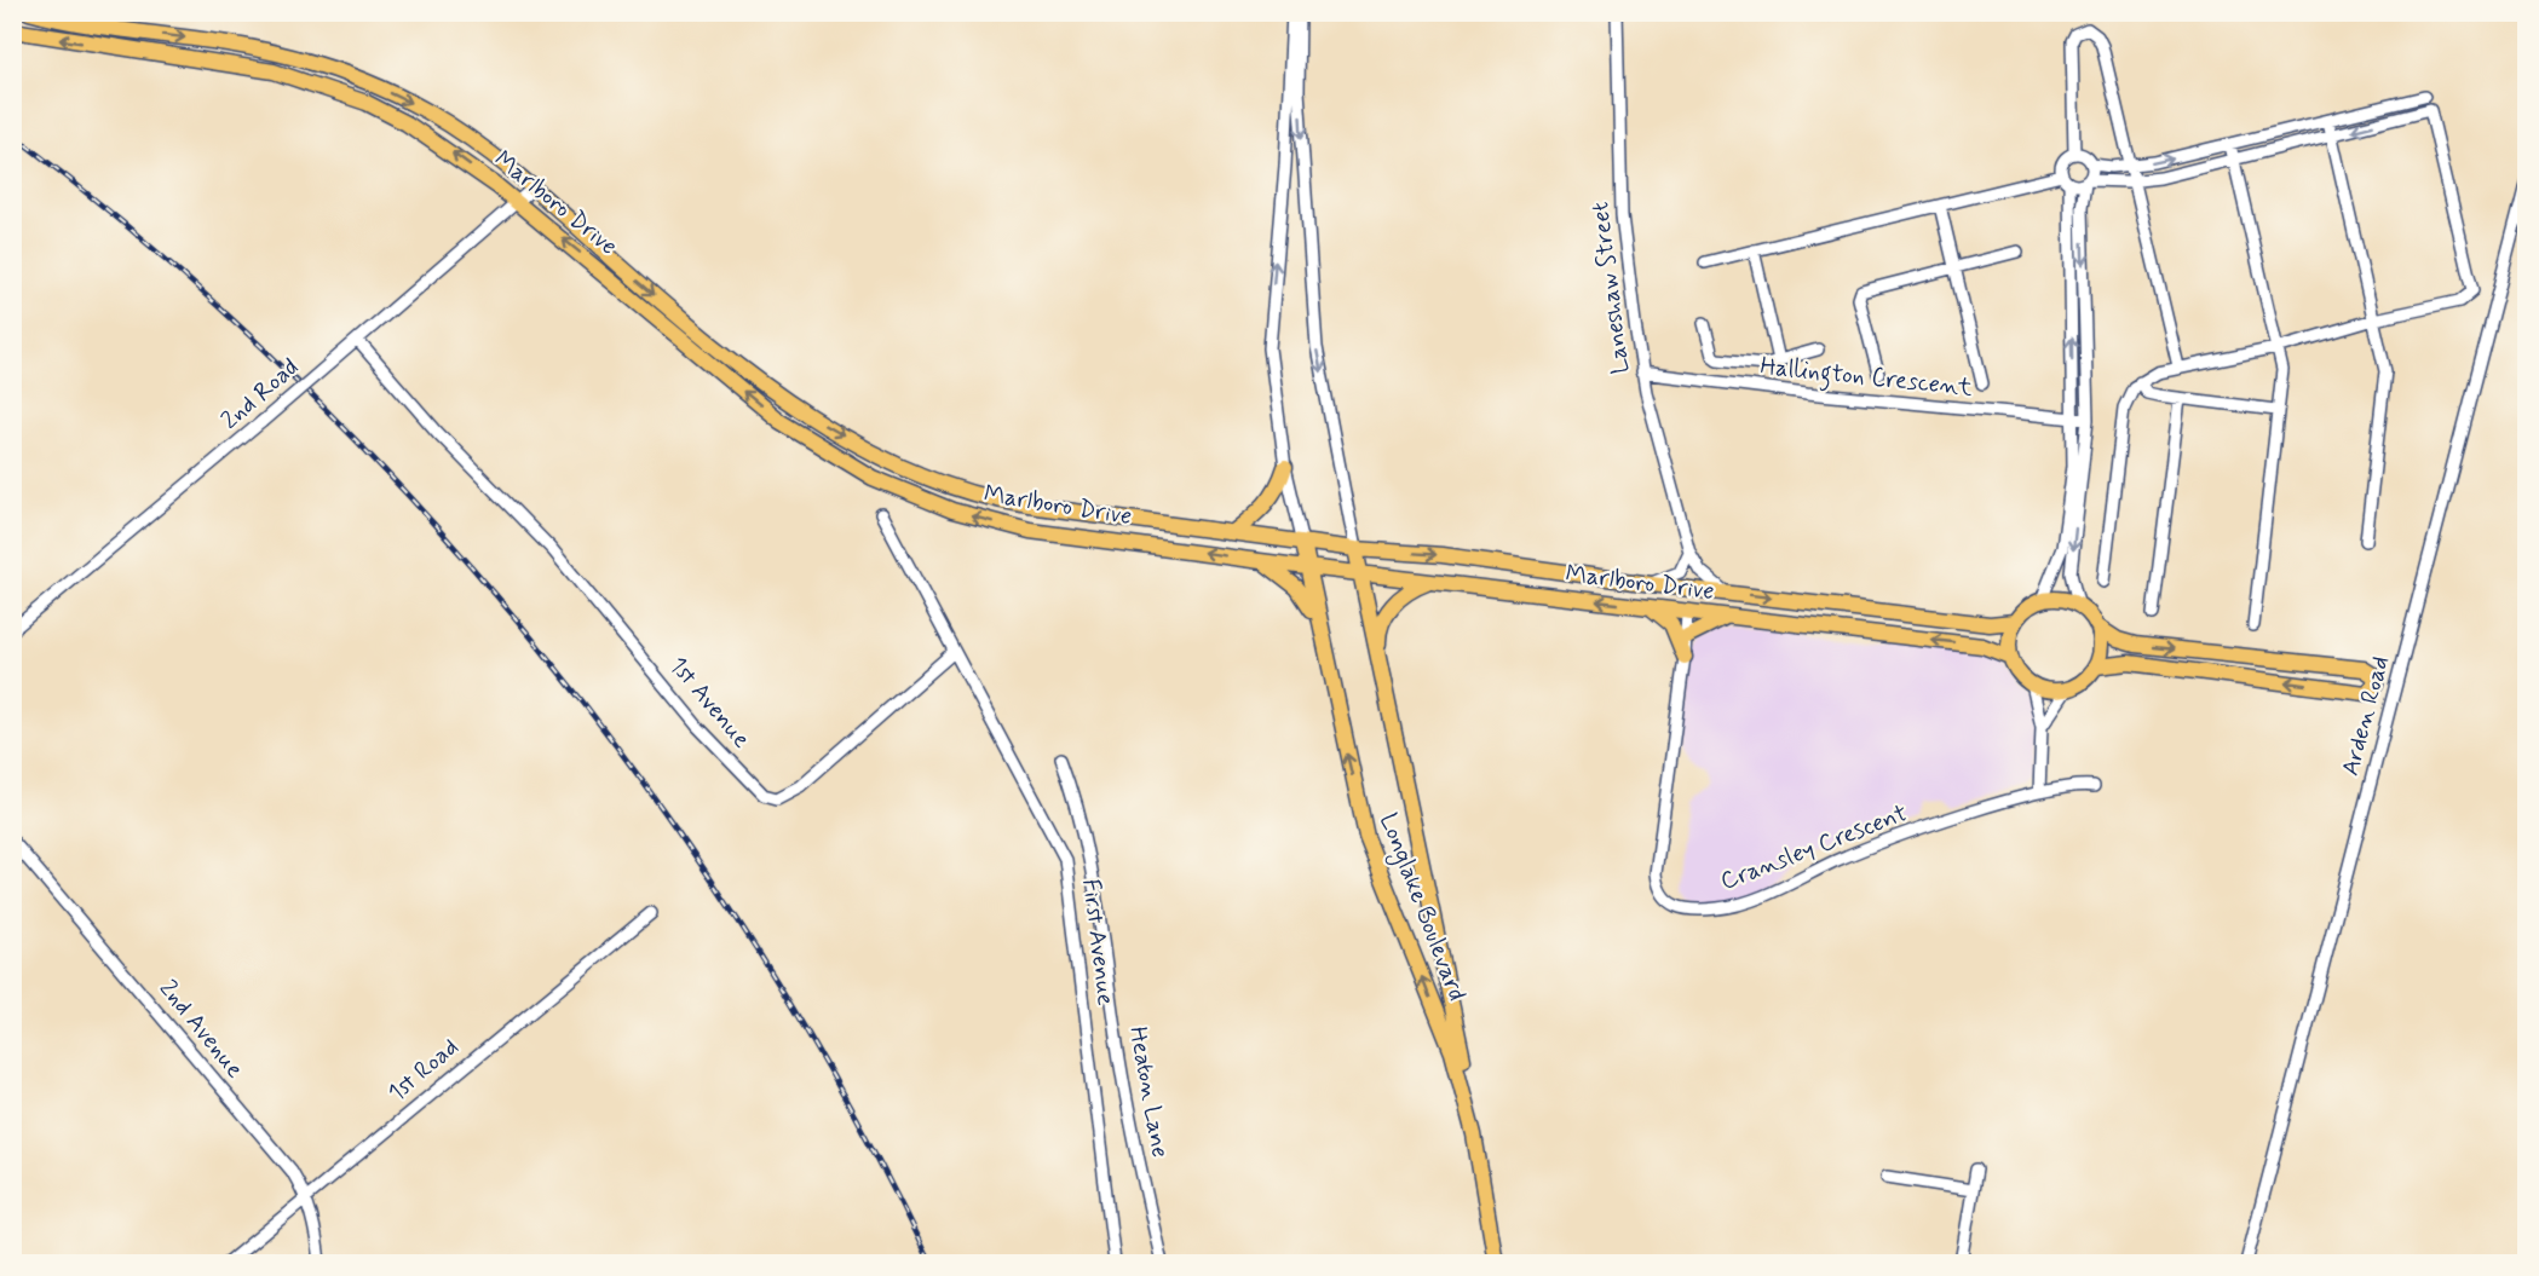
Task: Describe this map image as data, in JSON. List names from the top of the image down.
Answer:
{
  "streets": {
    "main road": ["Marlboro Drive", "Longlake Boulevard"],
    "street": [
      "Laneshaw Street",
      "Hallington Crescent",
      "2nd Road",
      "1st Avenue",
      "Arden Road",
      "Cransley Crescent",
      "First Avenue",
      "2nd Avenue",
      "1st Road",
      "Heaton Lane"
    ]
  },
  "crossings": [
    ["Marlboro Drive", "Laneshaw Street"],
    ["Marlboro Drive", "2nd Road"],
    ["Marlboro Drive", "Cransley Crescent"],
    ["Marlboro Drive", "Longlake Boulevard"],
    ["Laneshaw Street", "Hallington Crescent"],
    ["2nd Road", "1st Avenue"],
    ["1st Avenue", "First Avenue"],
    ["2nd Avenue", "1st Road"]
  ]
}
